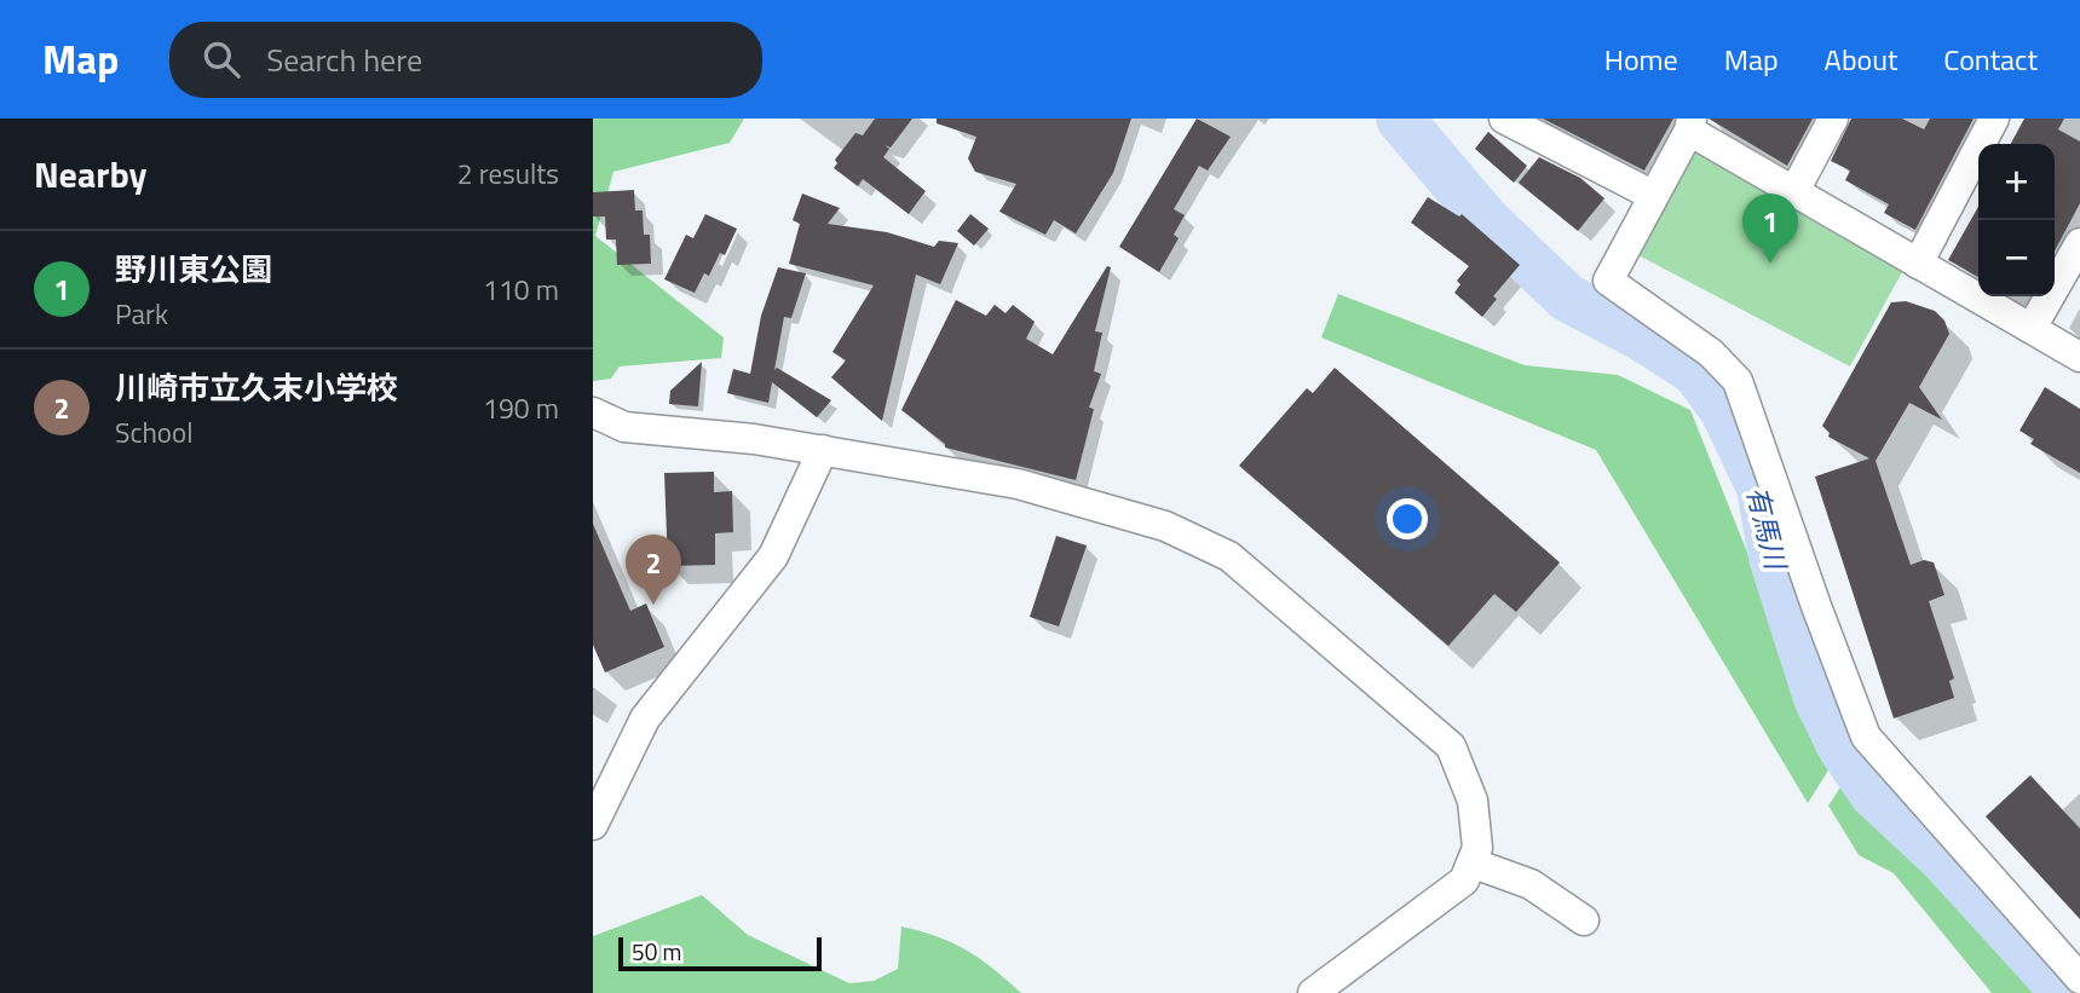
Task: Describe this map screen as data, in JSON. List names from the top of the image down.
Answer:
{
  "water": ["有馬川"],
  "scale_bar": "50 m",
  "page": {
    "header": "Map",
    "search": "Search here",
    "nav": [
      "Home",
      "Map",
      "About",
      "Contact"
    ],
    "heading": ["Nearby", "2 results"],
    "map_buttons": ["+", "−"],
    "pins": ["1", "2"],
    "list": [
      {
        "mark": "1",
        "name": "野川東公園",
        "note": "Park",
        "value": "110 m"
      },
      {
        "mark": "2",
        "name": "川崎市立久末小学校",
        "note": "School",
        "value": "190 m"
      }
    ],
    "scale": "50 m"
  }
}
